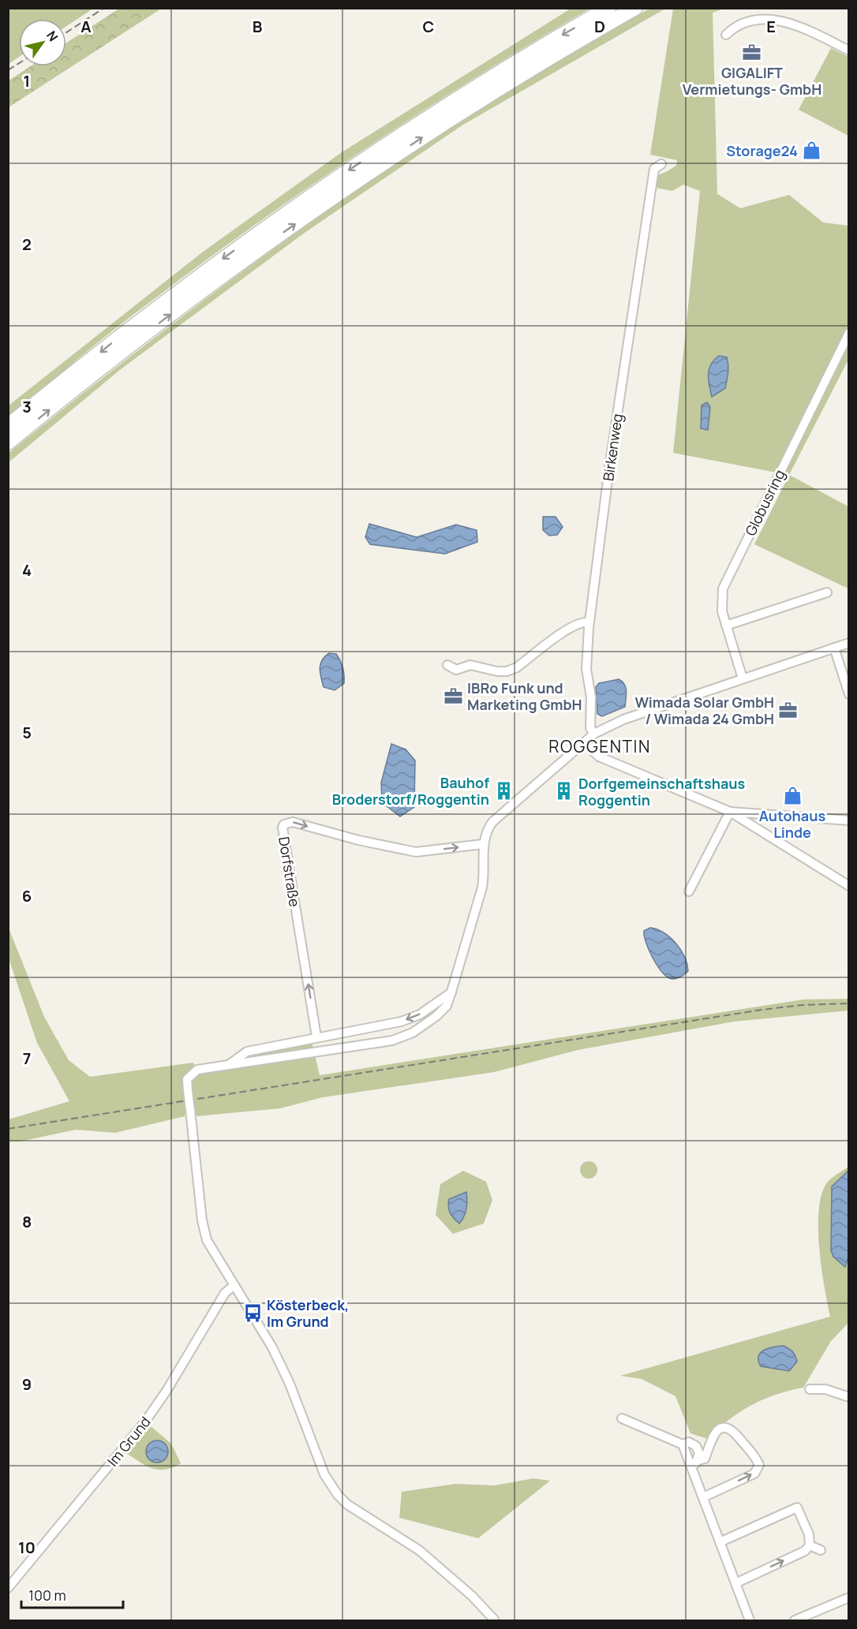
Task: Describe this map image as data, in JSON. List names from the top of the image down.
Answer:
{
  "streets": {
    "street": [
      "Birkenweg",
      "Globusring",
      "Dorfstraße",
      "Im Grund"
    ]
  },
  "districts": ["ROGGENTIN"],
  "places": {
    "office": ["GIGALIFT Vermietungs- GmbH", "IBRo Funk und Marketing GmbH", "Wimada Solar GmbH / Wimada 24 GmbH"],
    "shop": ["Storage24", "Autohaus Linde"],
    "building": ["Bauhof Broderstorf/Roggentin", "Dorfgemeinschaftshaus Roggentin"],
    "bus stop": ["Kösterbeck, Im Grund"]
  },
  "scale_bar": "100 m",
  "north": "top right",
  "grid": {
    "columns": [
      "A",
      "B",
      "C",
      "D",
      "E"
    ],
    "rows": [
      "1",
      "2",
      "3",
      "4",
      "5",
      "6",
      "7",
      "8",
      "9",
      "10"
    ]
  }
}
